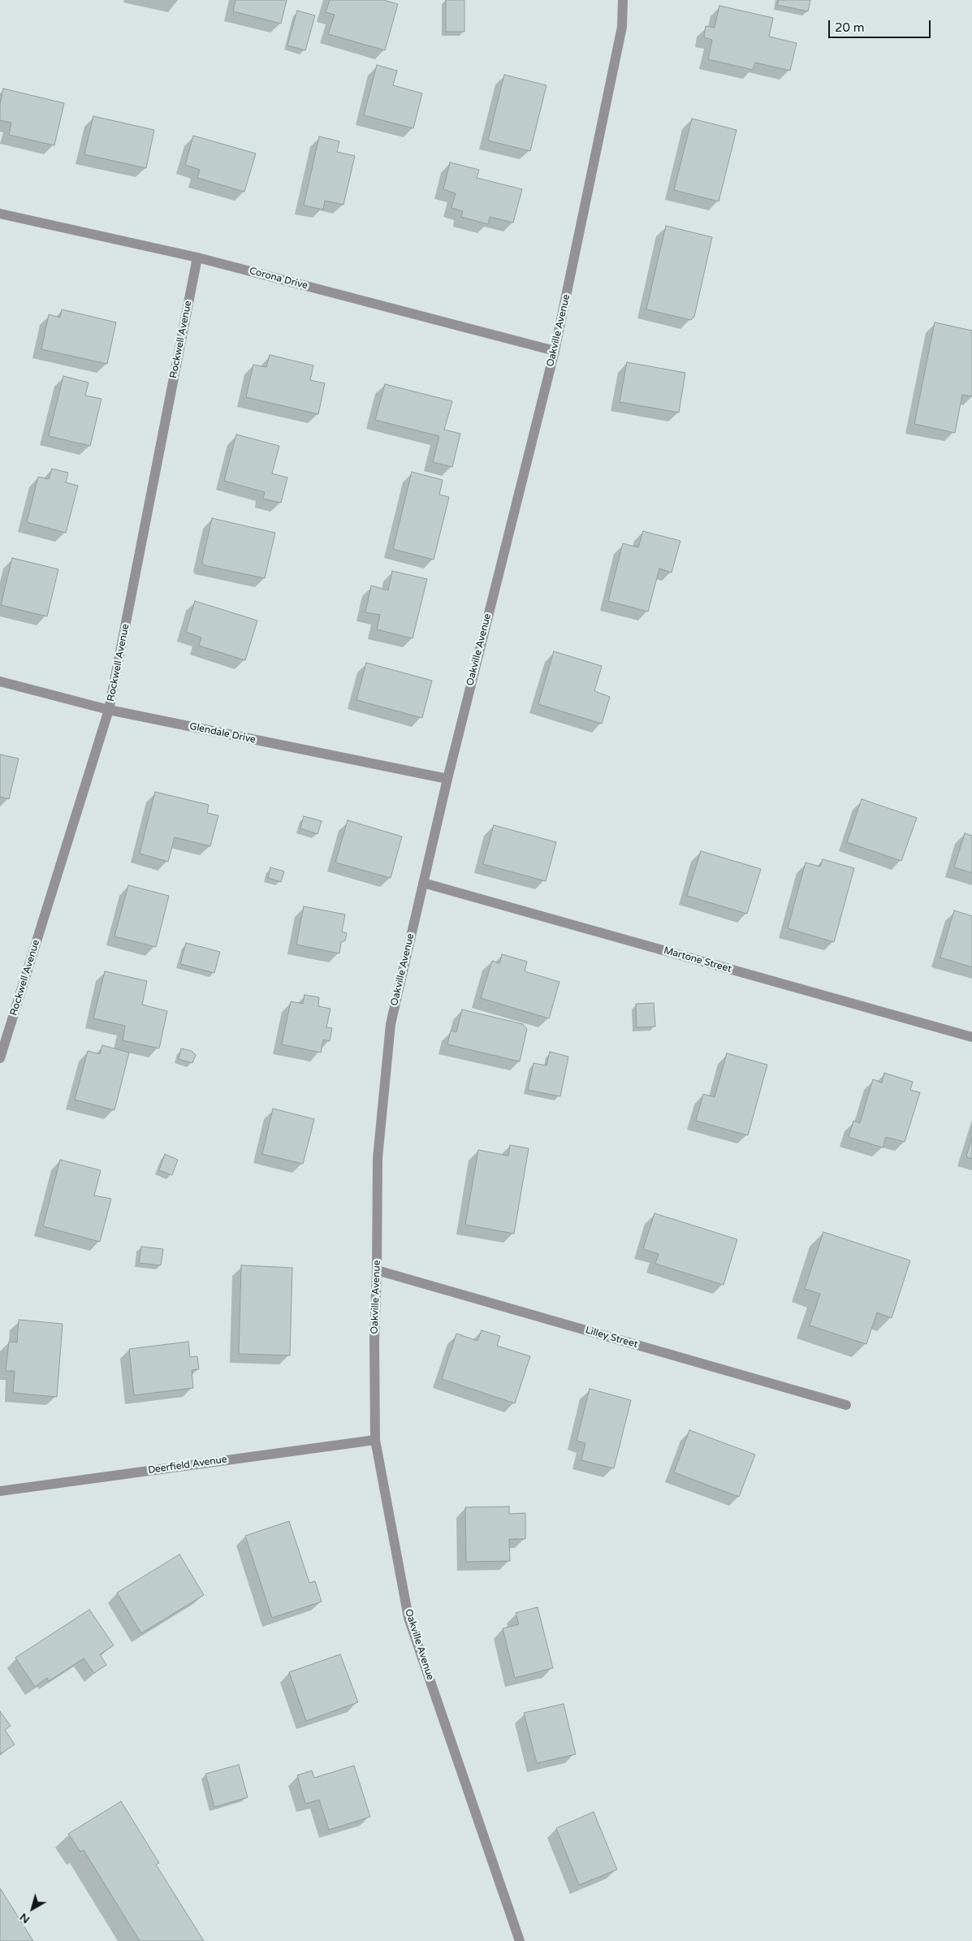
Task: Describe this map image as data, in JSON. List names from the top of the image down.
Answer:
{
  "streets": {
    "street": [
      "Corona Drive",
      "Oakville Avenue",
      "Rockwell Avenue",
      "Glendale Drive",
      "Martone Street",
      "Lilley Street",
      "Deerfield Avenue"
    ]
  },
  "crossings": [
    ["Corona Drive", "Oakville Avenue"],
    ["Corona Drive", "Rockwell Avenue"],
    ["Oakville Avenue", "Glendale Drive"],
    ["Oakville Avenue", "Martone Street"],
    ["Oakville Avenue", "Lilley Street"],
    ["Oakville Avenue", "Deerfield Avenue"],
    ["Rockwell Avenue", "Glendale Drive"]
  ],
  "scale_bar": "20 m",
  "north": "bottom left"
}
